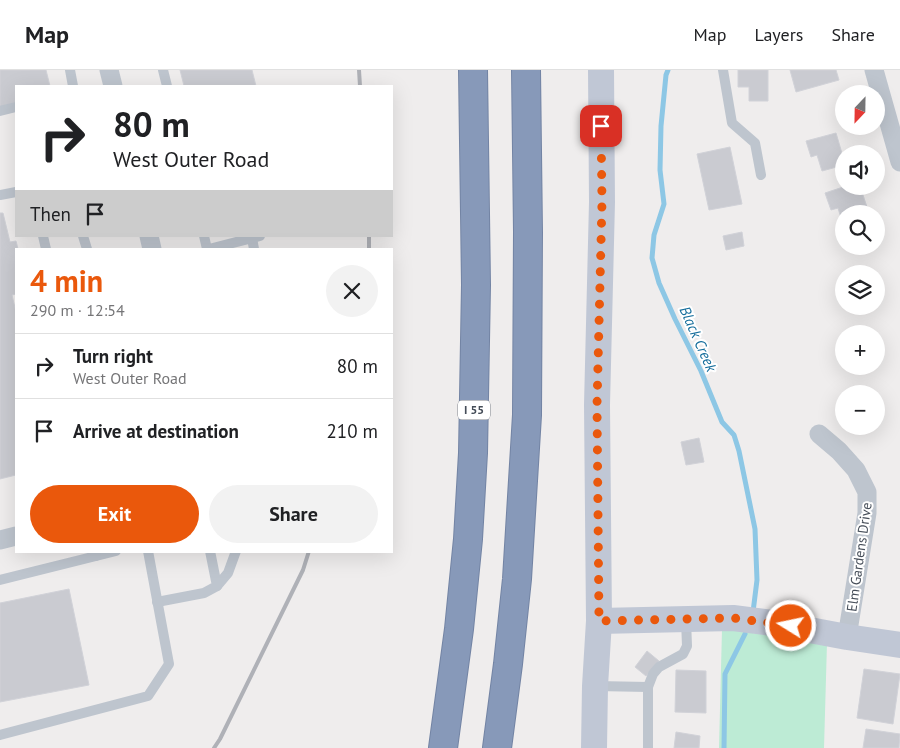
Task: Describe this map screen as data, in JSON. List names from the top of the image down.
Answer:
{
  "streets": {
    "highway": ["I 55"],
    "street": ["Elm Gardens Drive"]
  },
  "water": ["Black Creek"],
  "north": "bottom",
  "page": {
    "header": "Map",
    "nav": ["Map", "Layers", "Share"],
    "map_buttons": ["+", "−"],
    "turn": ["80 m", "West Outer Road"],
    "then": "Then",
    "heading": ["4 min", "290 m · 12:54"],
    "list": [
      {
        "name": "Turn right",
        "note": "West Outer Road",
        "value": "80 m"
      },
      {
        "name": "Arrive at destination",
        "value": "210 m"
      }
    ],
    "buttons": ["Exit", "Share"]
  }
}
